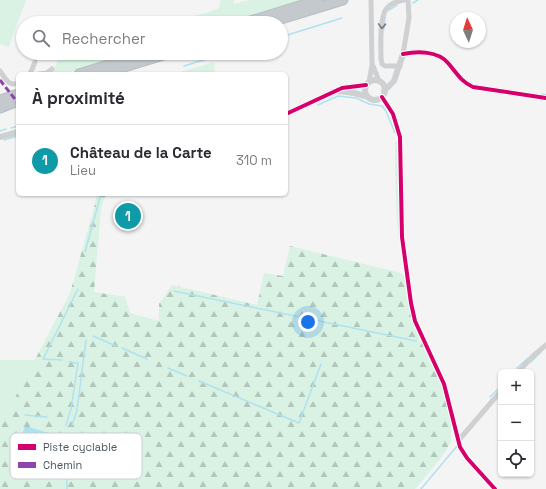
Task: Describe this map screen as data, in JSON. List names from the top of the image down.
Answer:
{
  "legend": ["Piste cyclable", "Chemin"],
  "north": "top",
  "page": {
    "search": "Rechercher",
    "heading": "À proximité",
    "list": [
      {
        "mark": "1",
        "name": "Château de la Carte",
        "note": "Lieu",
        "value": "310 m"
      }
    ],
    "pins": "1",
    "map_buttons": ["+", "−"]
  }
}
